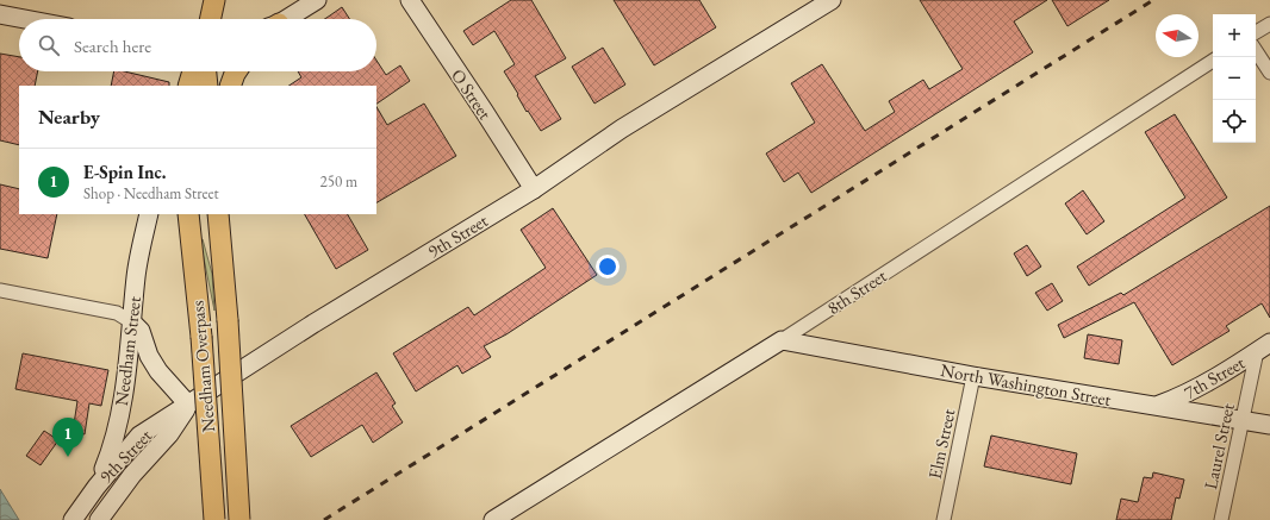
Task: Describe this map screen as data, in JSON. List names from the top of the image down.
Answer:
{
  "streets": {
    "main road": ["Needham Overpass"],
    "street": [
      "O Street",
      "9th Street",
      "8th Street",
      "Needham Street",
      "7th Street",
      "North Washington Street",
      "Elm Street",
      "Laurel Street"
    ]
  },
  "crossings": [
    ["O Street", "9th Street"],
    ["9th Street", "Needham Street"],
    ["8th Street", "North Washington Street"],
    ["7th Street", "North Washington Street"],
    ["7th Street", "Laurel Street"],
    ["North Washington Street", "Elm Street"],
    ["North Washington Street", "Laurel Street"]
  ],
  "north": "left",
  "page": {
    "map_buttons": ["+", "−"],
    "search": "Search here",
    "heading": "Nearby",
    "list": [
      {
        "mark": "1",
        "name": "E-Spin Inc.",
        "note": "Shop · Needham Street",
        "value": "250 m"
      }
    ],
    "pins": "1"
  }
}
